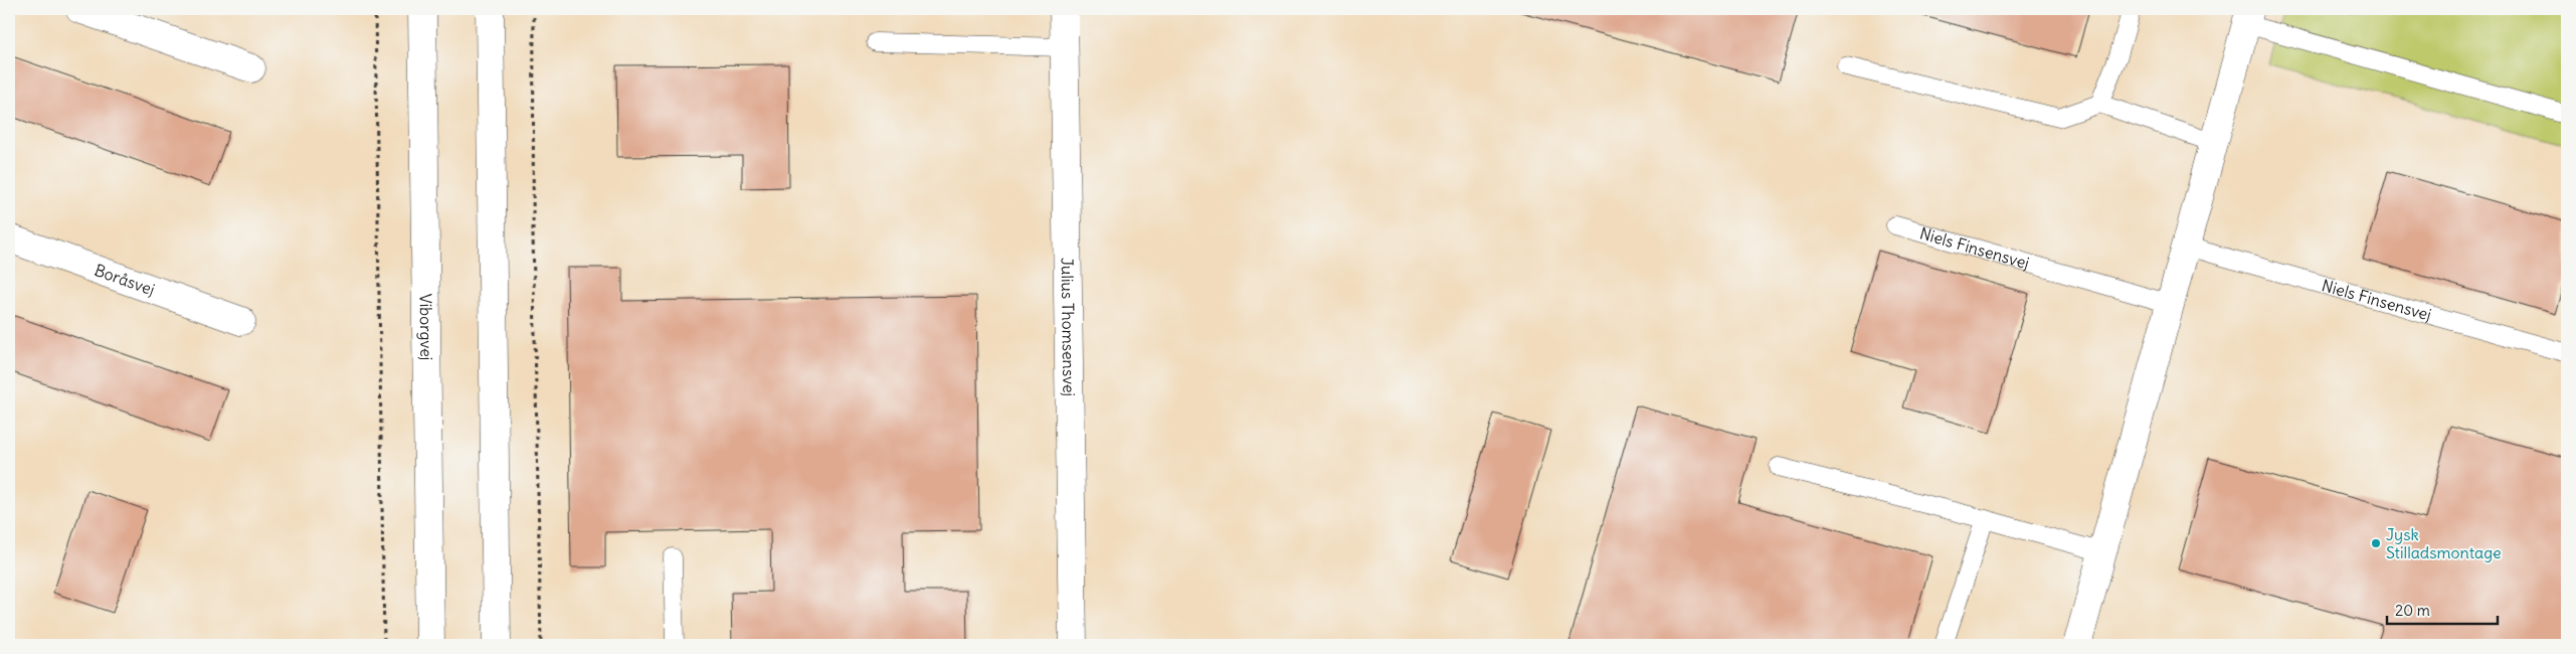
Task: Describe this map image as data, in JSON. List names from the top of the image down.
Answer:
{
  "streets": {
    "street": ["Boråsvej", "Viborgvej", "Julius Thomsensvej"],
    "lane": ["Niels Finsensvej"]
  },
  "places": ["Jysk Stilladsmontage"],
  "scale_bar": "20 m"
}
